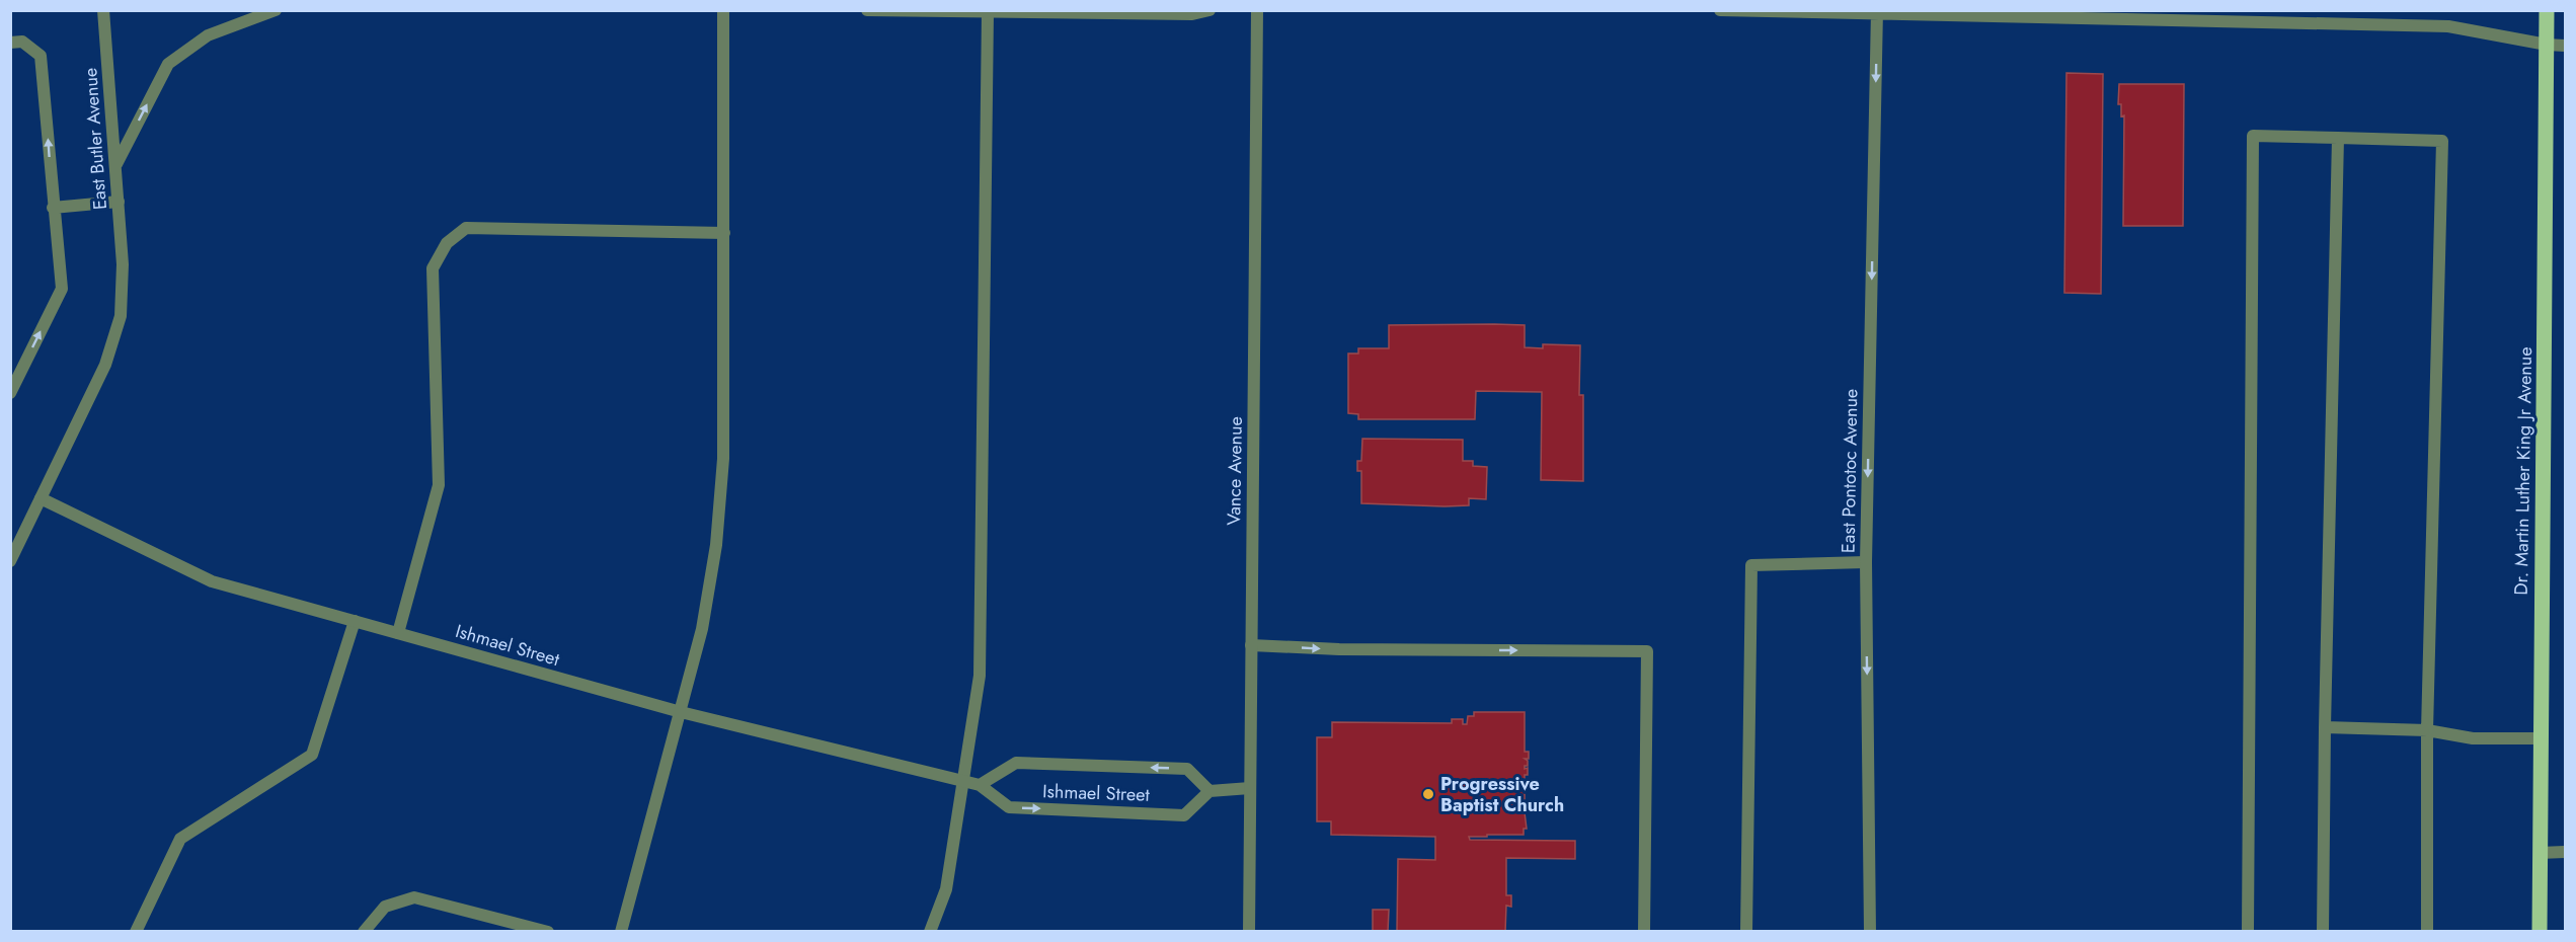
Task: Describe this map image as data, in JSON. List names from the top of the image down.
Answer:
{
  "streets": {
    "main road": ["Dr. Martin Luther King Jr Avenue"],
    "street": [
      "East Butler Avenue",
      "Vance Avenue",
      "East Pontotoc Avenue",
      "Ishmael Street"
    ]
  },
  "crossings": [
    ["East Butler Avenue", "Ishmael Street"]
  ],
  "one_way": ["East Pontotoc Avenue"],
  "places": ["Progressive Baptist Church"]
}
